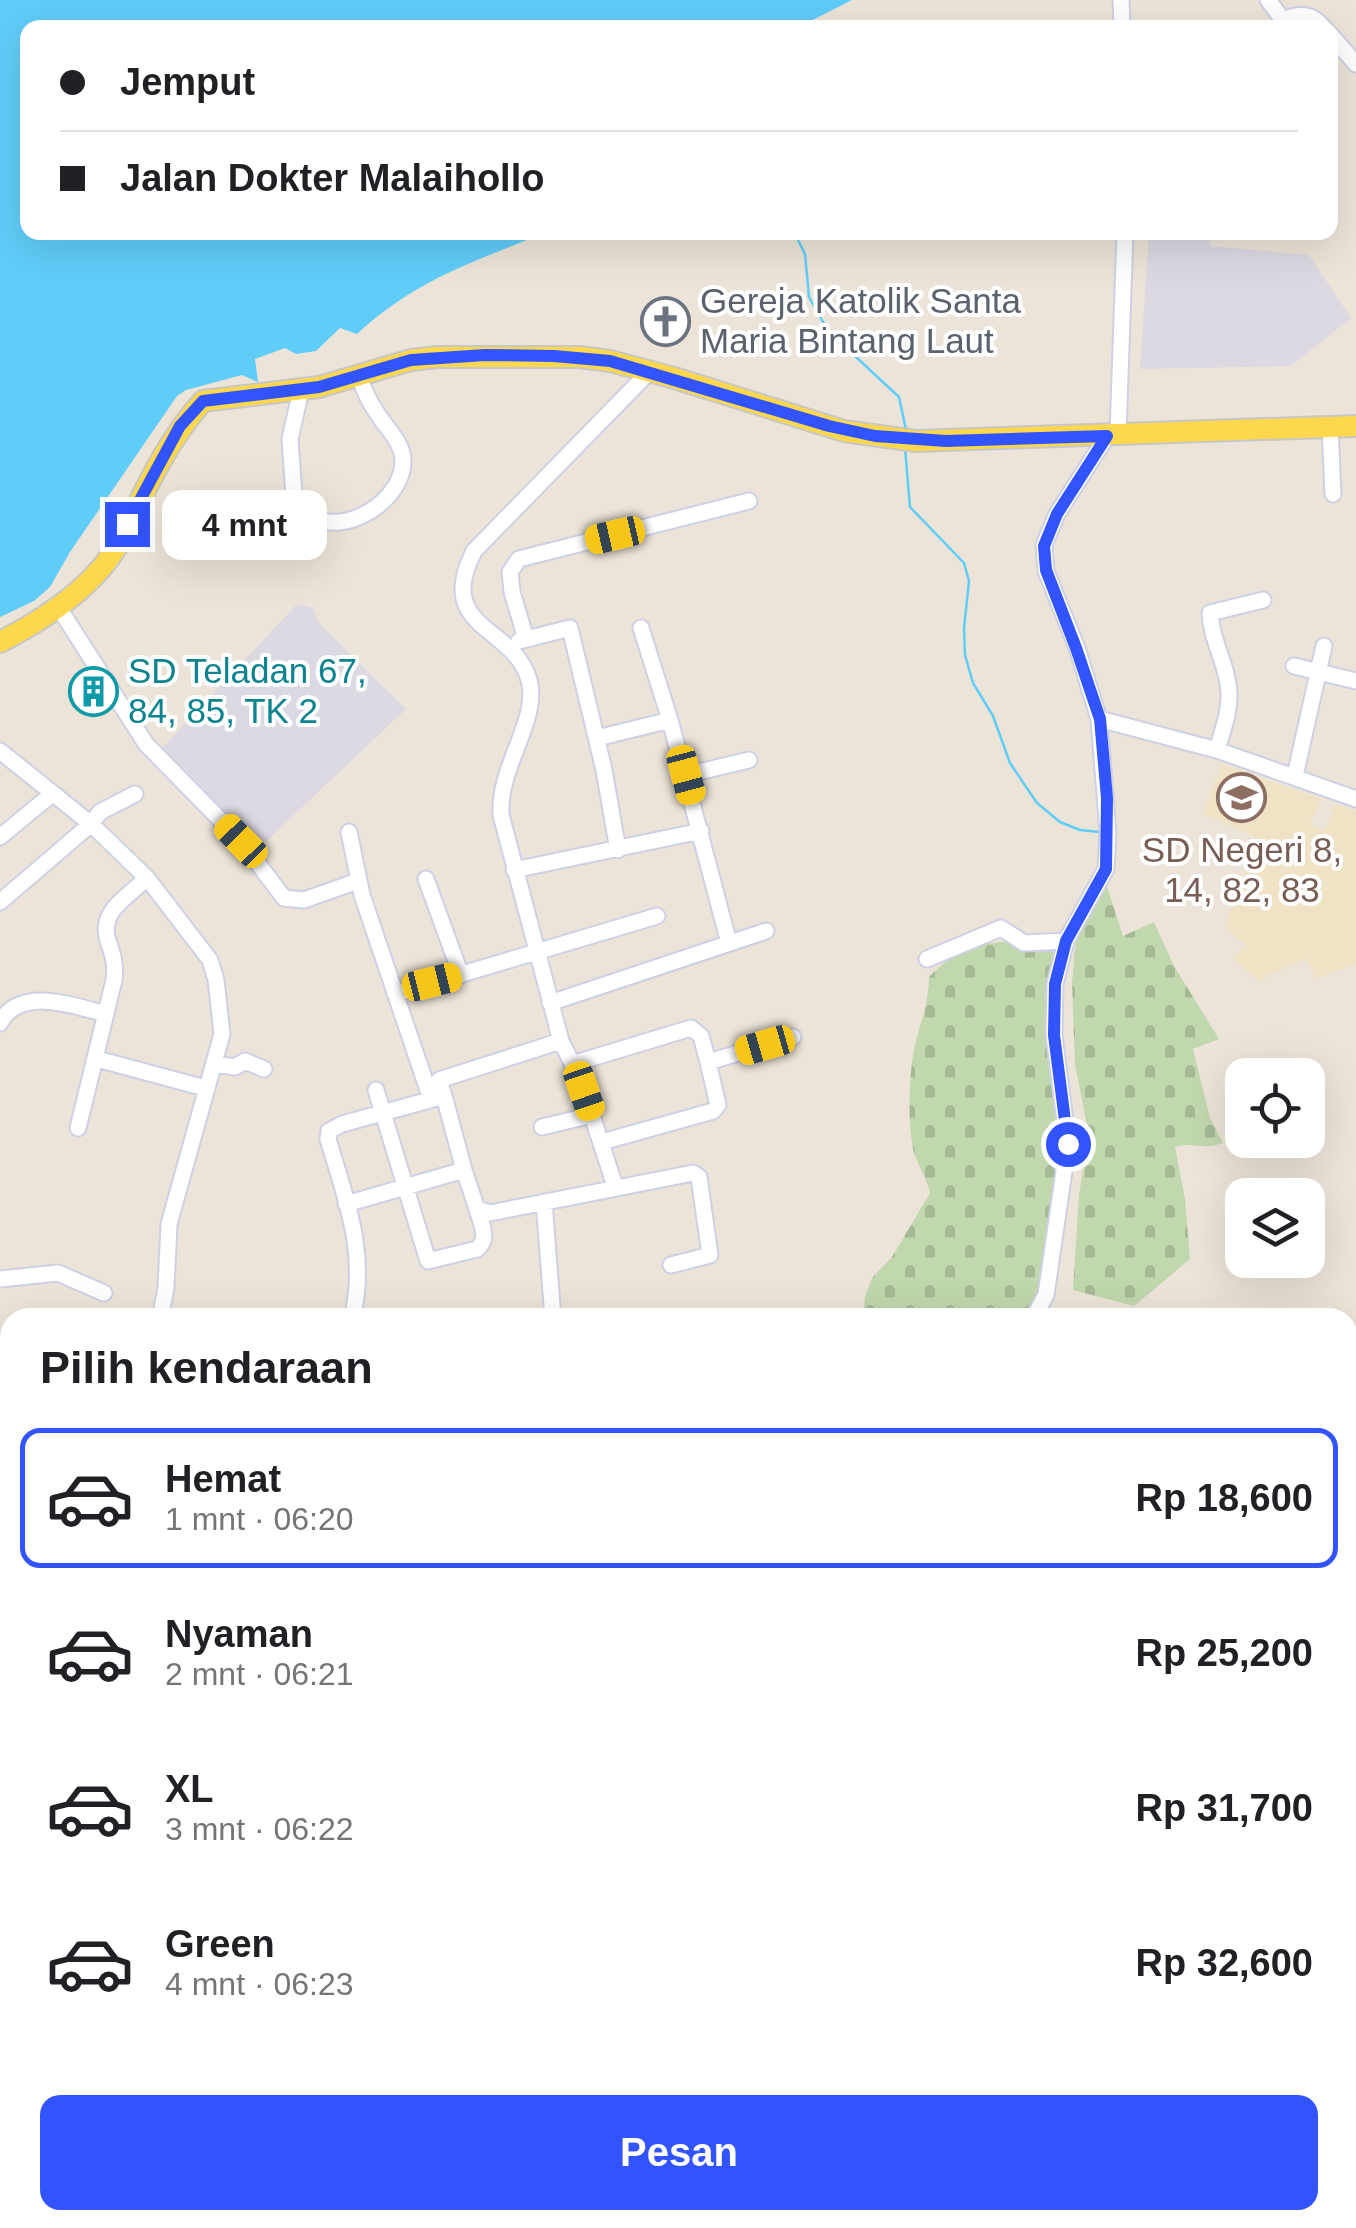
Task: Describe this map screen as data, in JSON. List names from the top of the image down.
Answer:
{
  "places": {
    "church": ["Gereja Katolik Santa Maria Bintang Laut"],
    "building": ["SD Teladan 67, 84, 85, TK 2"],
    "school or university": ["SD Negeri 8, 14, 82, 83"]
  },
  "page": {
    "banner": ["Jemput", "Jalan Dokter Malaihollo"],
    "bubble": "4 mnt",
    "heading": "Pilih kendaraan",
    "list": [
      {
        "name": "Hemat",
        "note": "1 mnt · 06:20",
        "value": "Rp 18,600"
      },
      {
        "name": "Nyaman",
        "note": "2 mnt · 06:21",
        "value": "Rp 25,200"
      },
      {
        "name": "XL",
        "note": "3 mnt · 06:22",
        "value": "Rp 31,700"
      },
      {
        "name": "Green",
        "note": "4 mnt · 06:23",
        "value": "Rp 32,600"
      }
    ],
    "buttons": "Pesan"
  }
}
